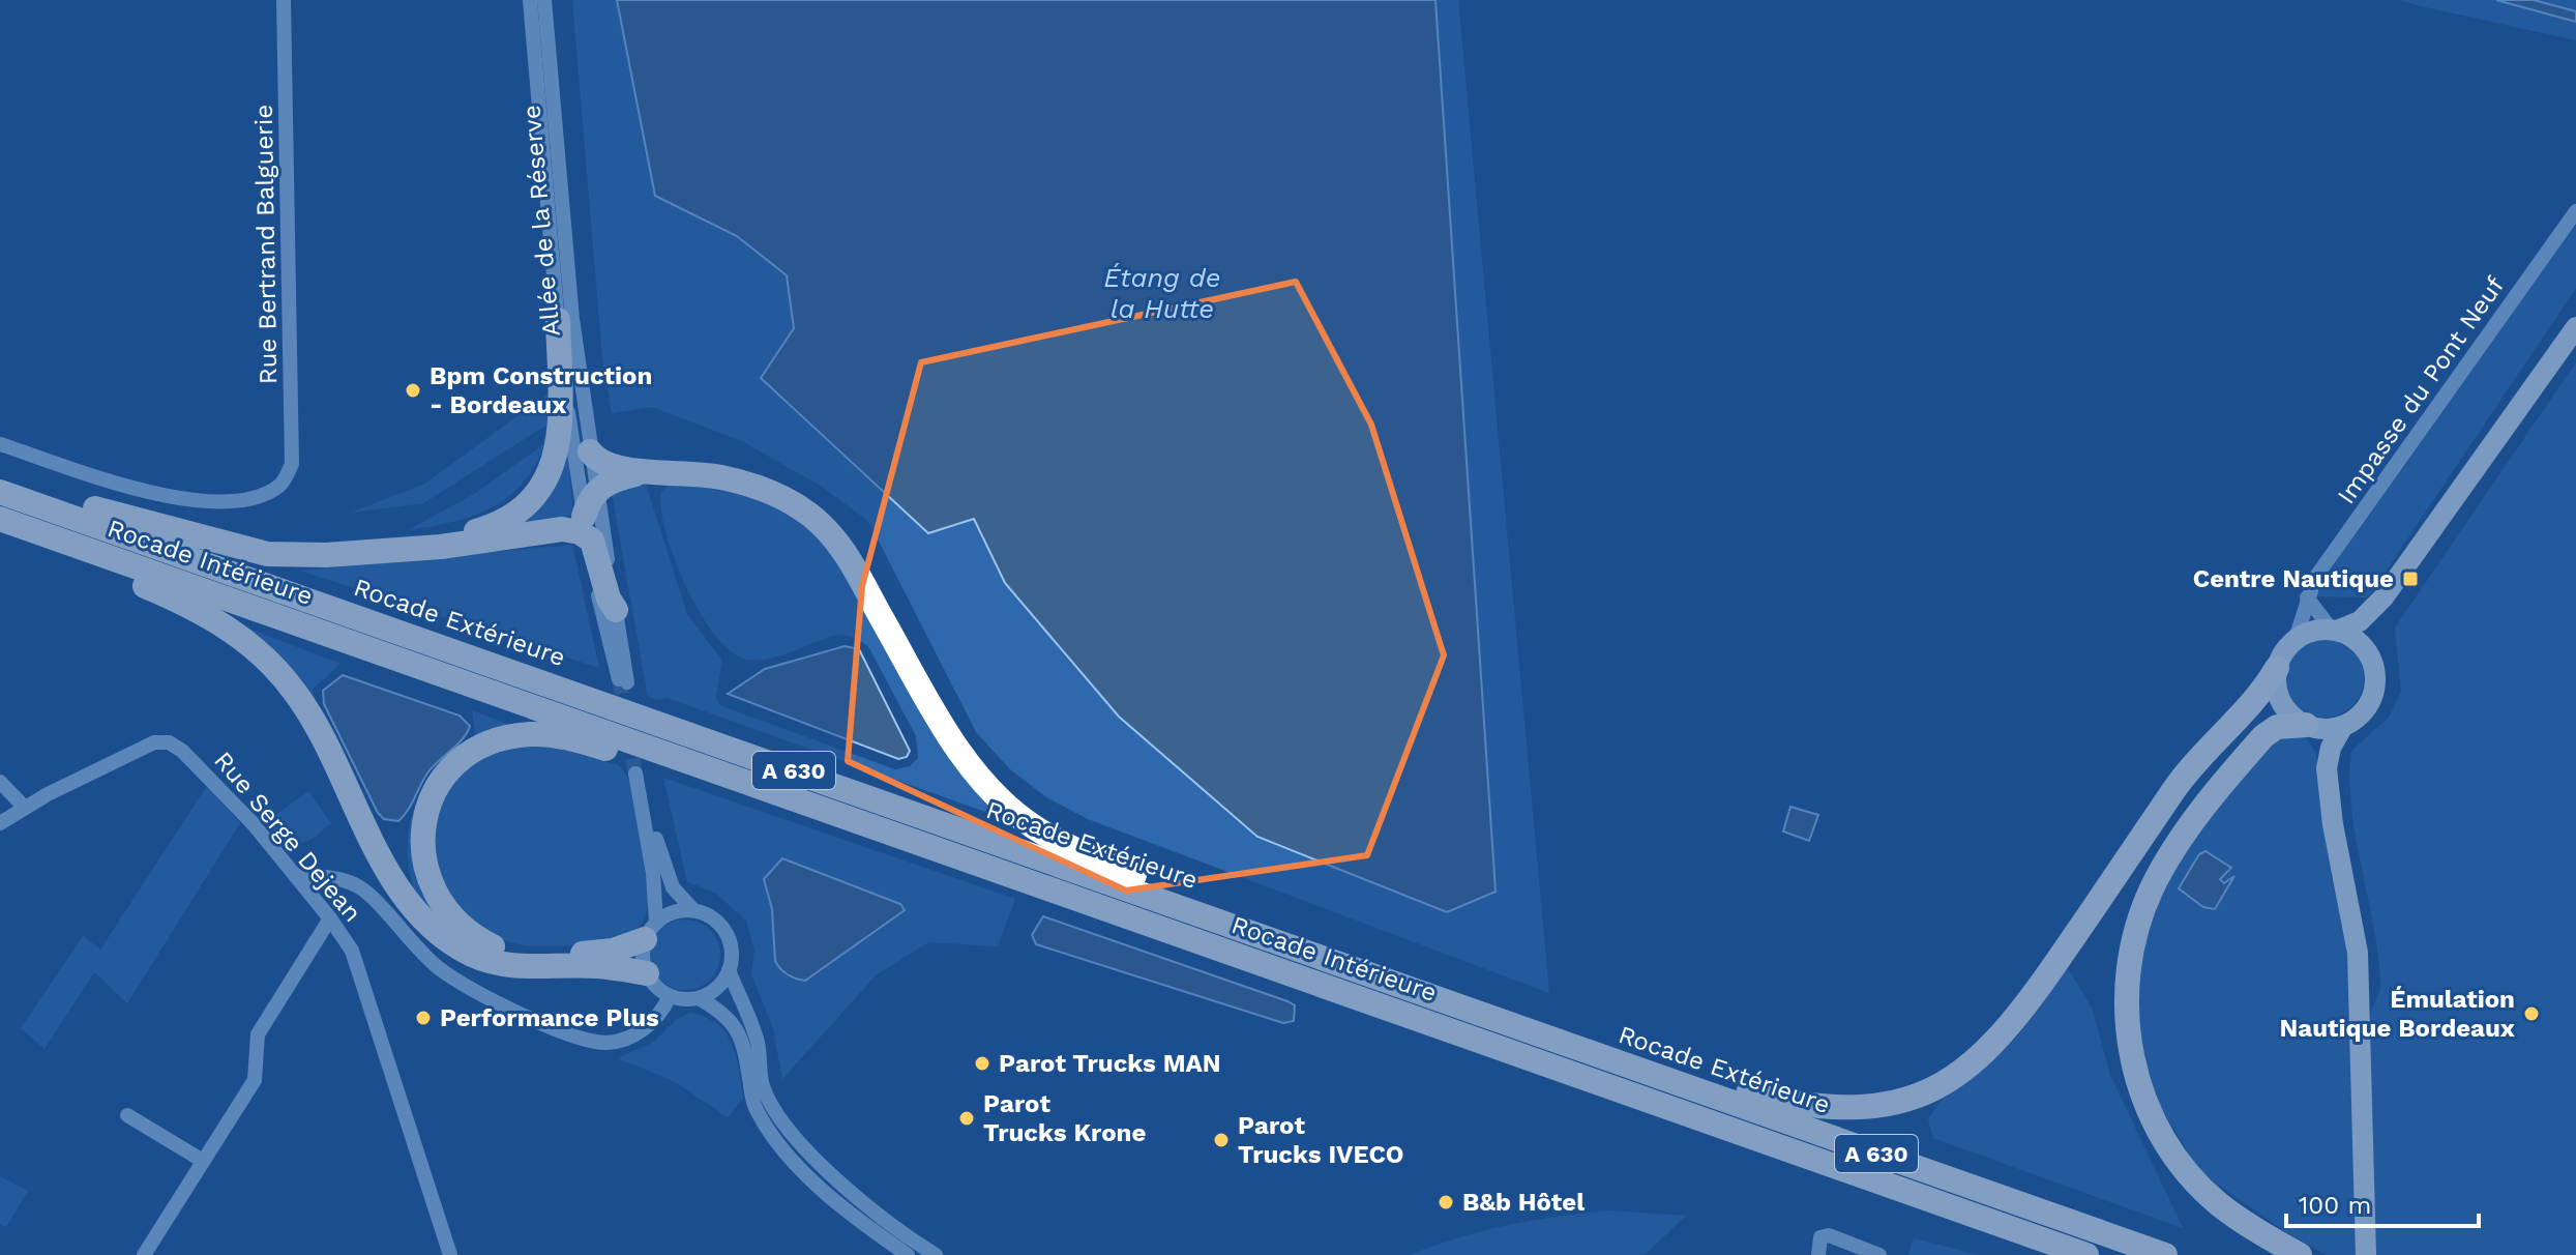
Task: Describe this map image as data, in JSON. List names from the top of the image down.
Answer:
{
  "streets": {
    "highway": ["Rocade Intérieure", "Rocade Extérieure", "A 630"],
    "street": [
      "Allée de la Réserve",
      "Rue Bertrand Balguerie",
      "Impasse du Pont Neuf",
      "Rue Serge Dejean"
    ]
  },
  "water": ["Étang de la Hutte"],
  "places": {
    "other": [
      "Bpm Construction - Bordeaux",
      "Émulation Nautique Bordeaux",
      "Performance Plus",
      "Parot Trucks MAN",
      "Parot Trucks Krone",
      "Parot Trucks IVECO",
      "B&b Hôtel"
    ],
    "transit": ["Centre Nautique"]
  },
  "scale_bar": "100 m"
}
